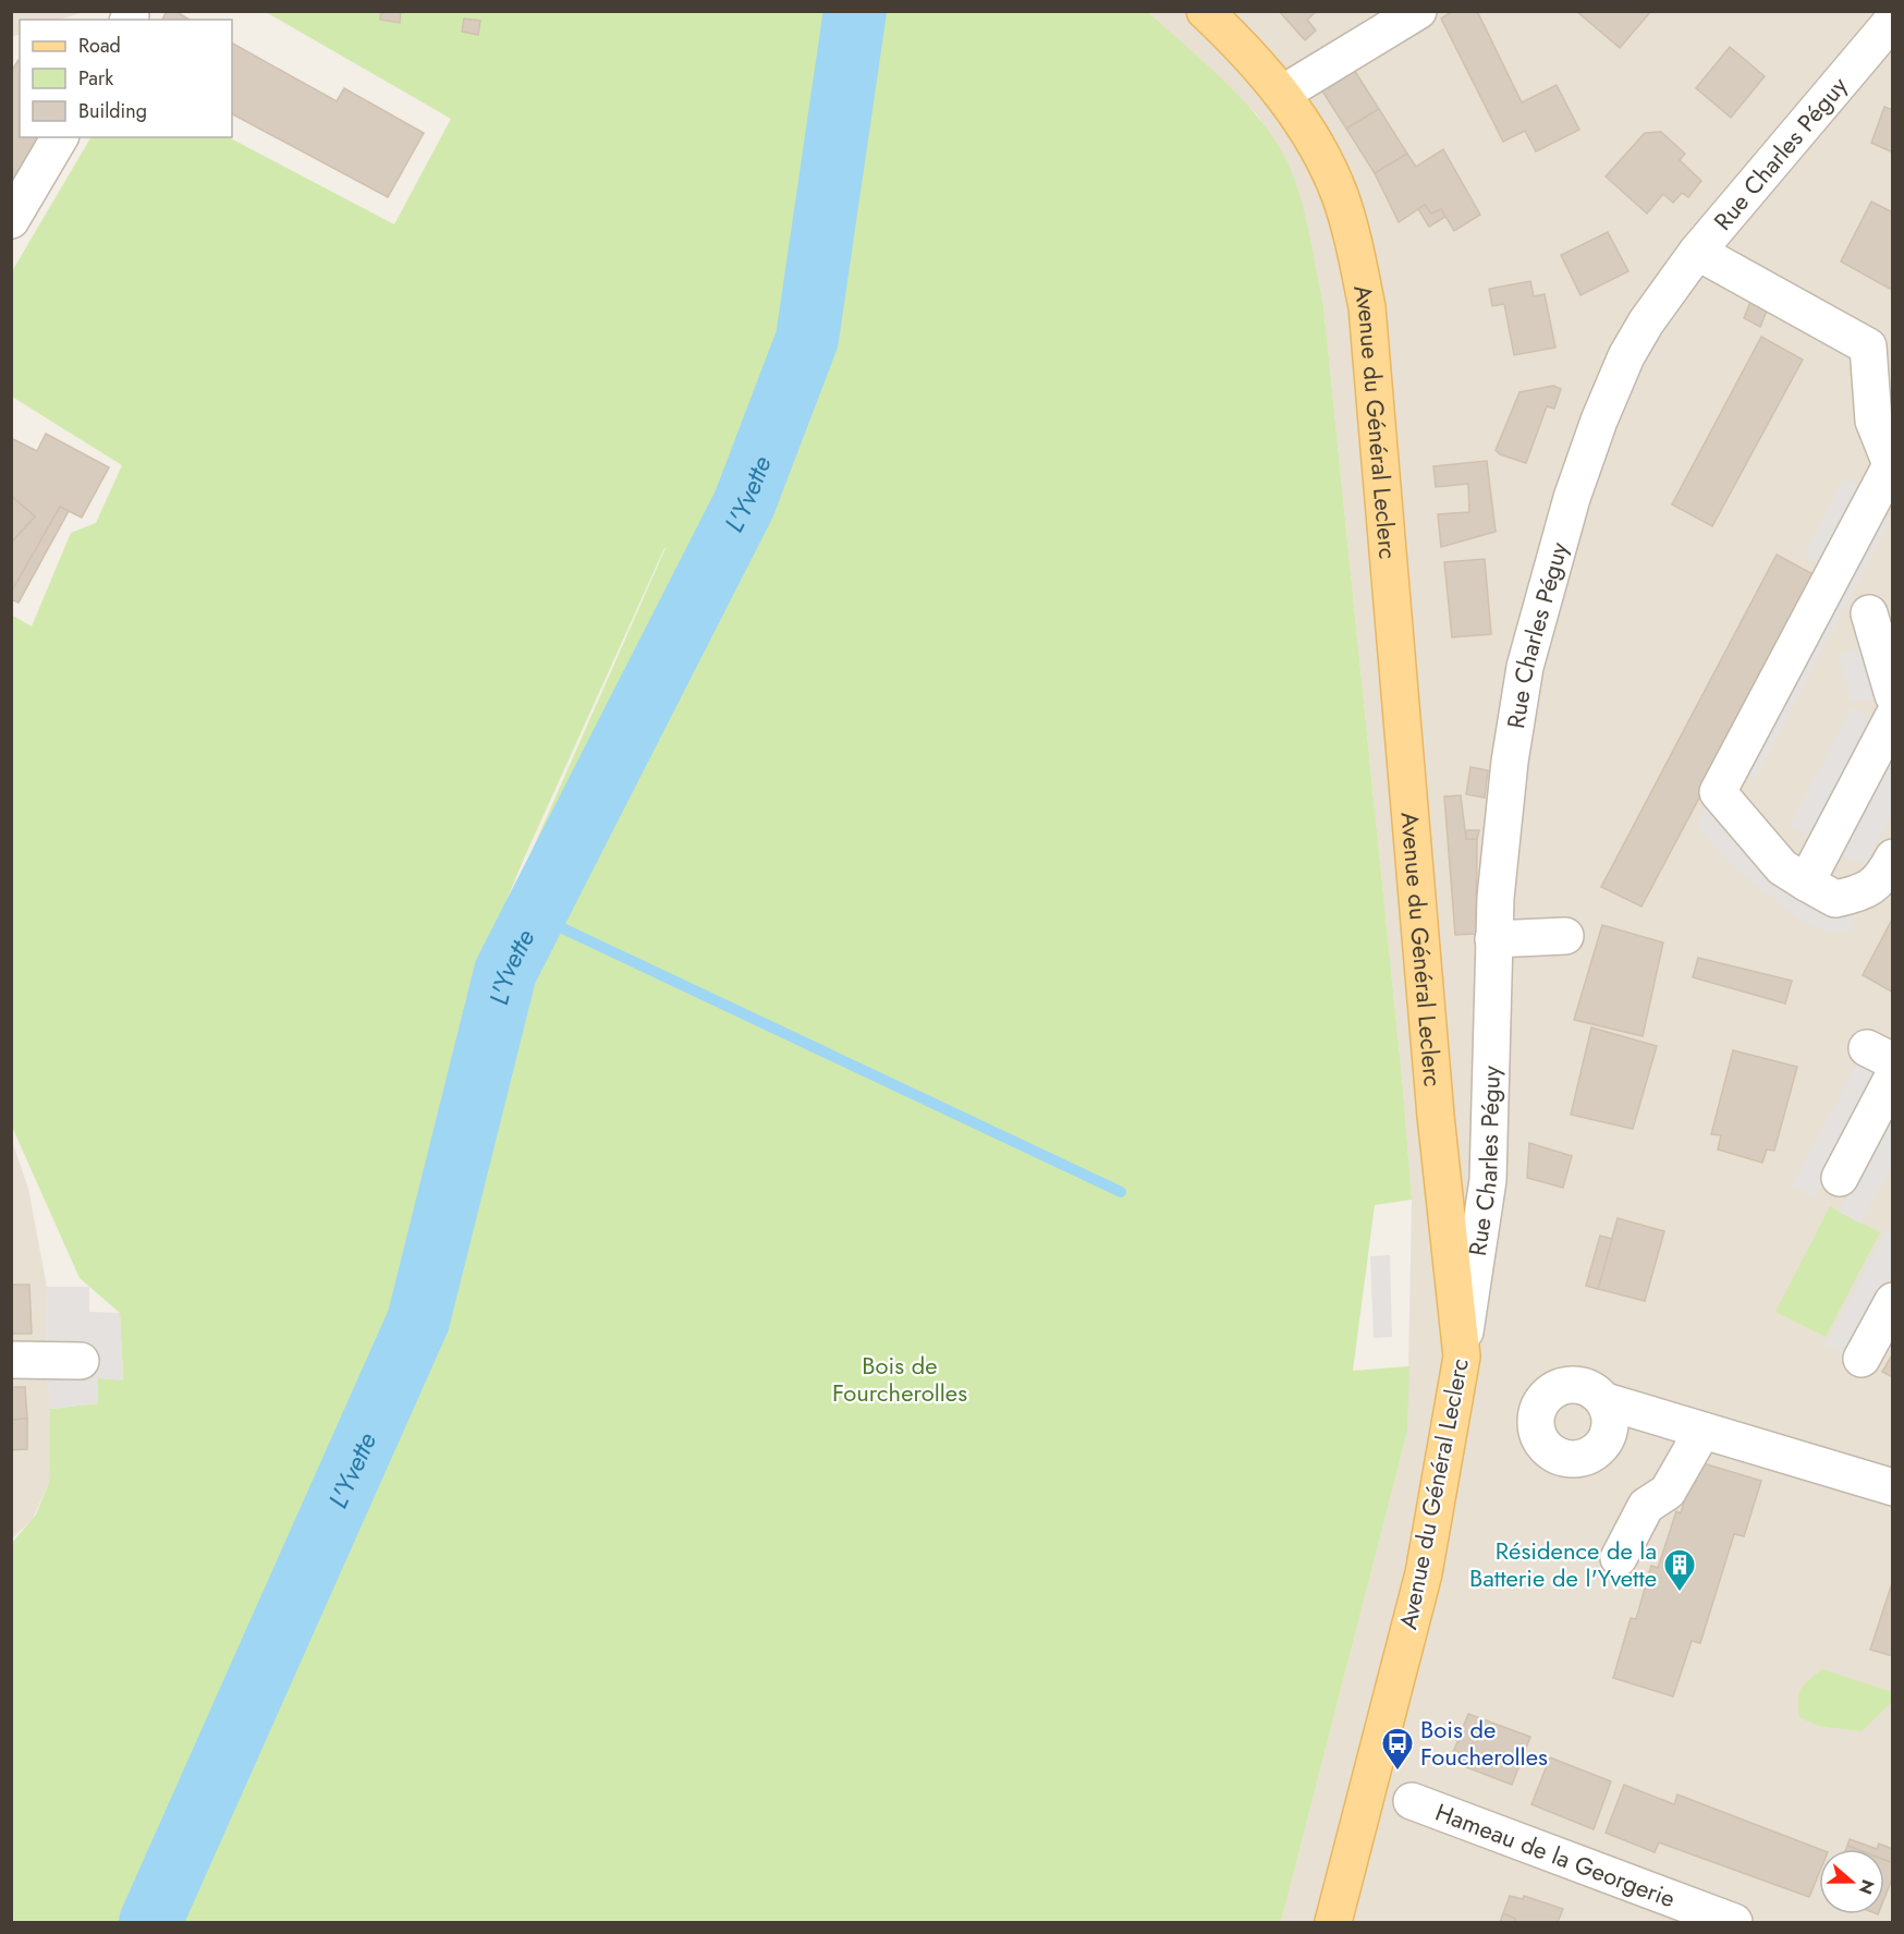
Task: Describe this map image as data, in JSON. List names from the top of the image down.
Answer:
{
  "streets": {
    "main road": ["Avenue du Général Leclerc"],
    "street": ["Rue Charles Péguy", "Hameau de la Georgerie"]
  },
  "crossings": [
    ["Rue Charles Péguy", "Avenue du Général Leclerc"]
  ],
  "water": ["L'Yvette"],
  "parks": ["Bois de Fourcherolles"],
  "places": {
    "building": ["Résidence de la Batterie de l'Yvette"],
    "bus stop": ["Bois de Foucherolles"]
  },
  "legend": ["Road", "Park", "Building"],
  "north": "right"
}
